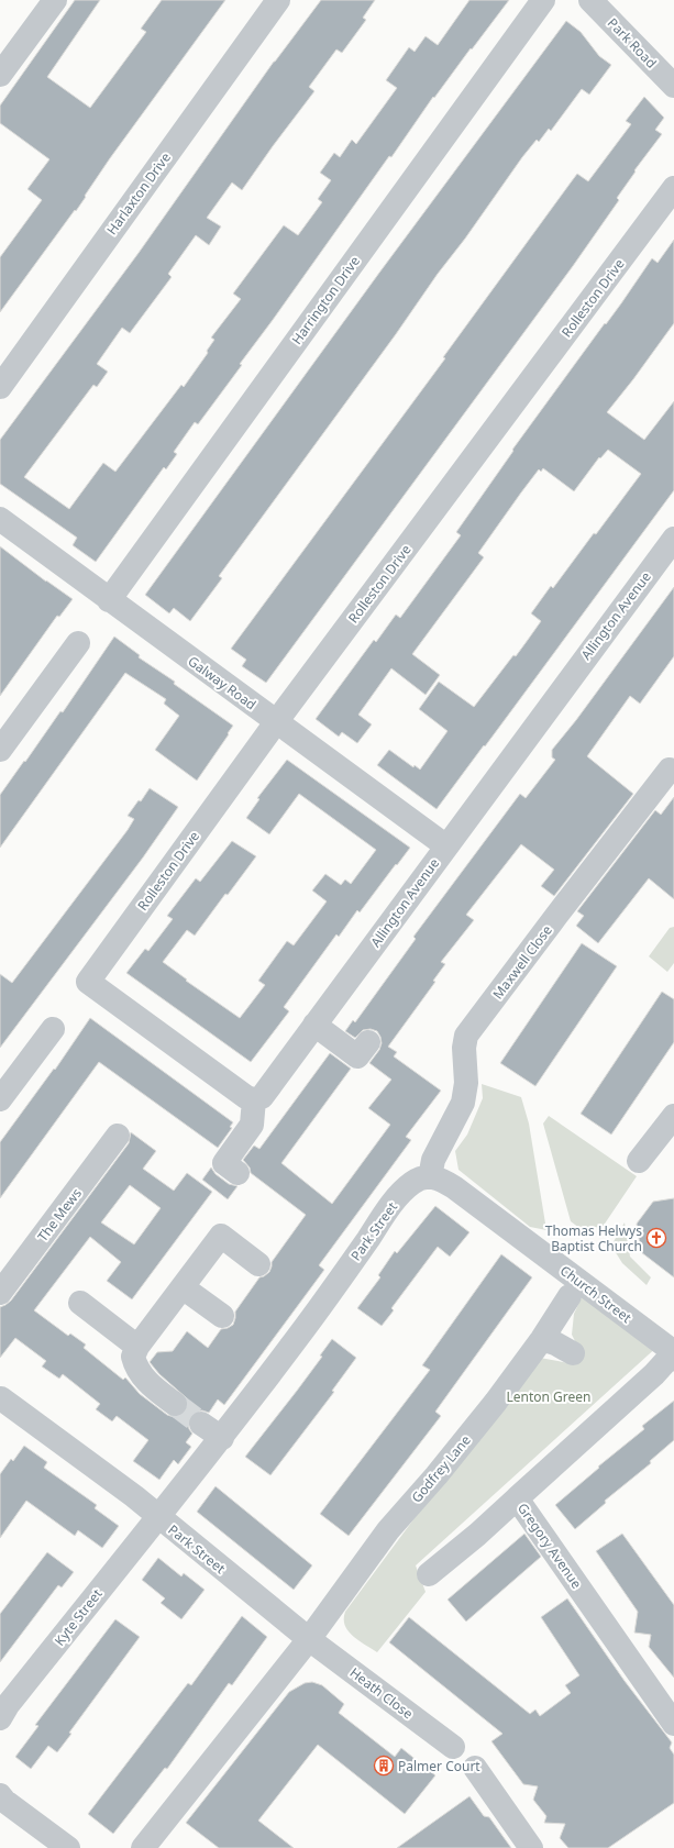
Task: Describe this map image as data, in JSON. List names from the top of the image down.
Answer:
{
  "streets": {
    "street": [
      "Park Road",
      "Harlaxton Drive",
      "Rolleston Drive",
      "Harrington Drive",
      "Allington Avenue",
      "Galway Road",
      "Maxwell Close",
      "The Mews",
      "Park Street",
      "Church Street",
      "Godfrey Lane",
      "Gregory Avenue",
      "Kyte Street",
      "Heath Close"
    ]
  },
  "crossings": [
    ["Rolleston Drive", "Allington Avenue"],
    ["Rolleston Drive", "Galway Road"],
    ["Harrington Drive", "Galway Road"],
    ["Allington Avenue", "Galway Road"],
    ["Maxwell Close", "Park Street"],
    ["Maxwell Close", "Church Street"],
    ["Park Street", "Church Street"],
    ["Park Street", "Godfrey Lane"],
    ["Park Street", "Kyte Street"],
    ["Park Street", "Heath Close"],
    ["Godfrey Lane", "Heath Close"]
  ],
  "parks": ["Lenton Green"],
  "places": {
    "church": ["Thomas Helwys Baptist Church"],
    "building": ["Palmer Court"]
  }
}
